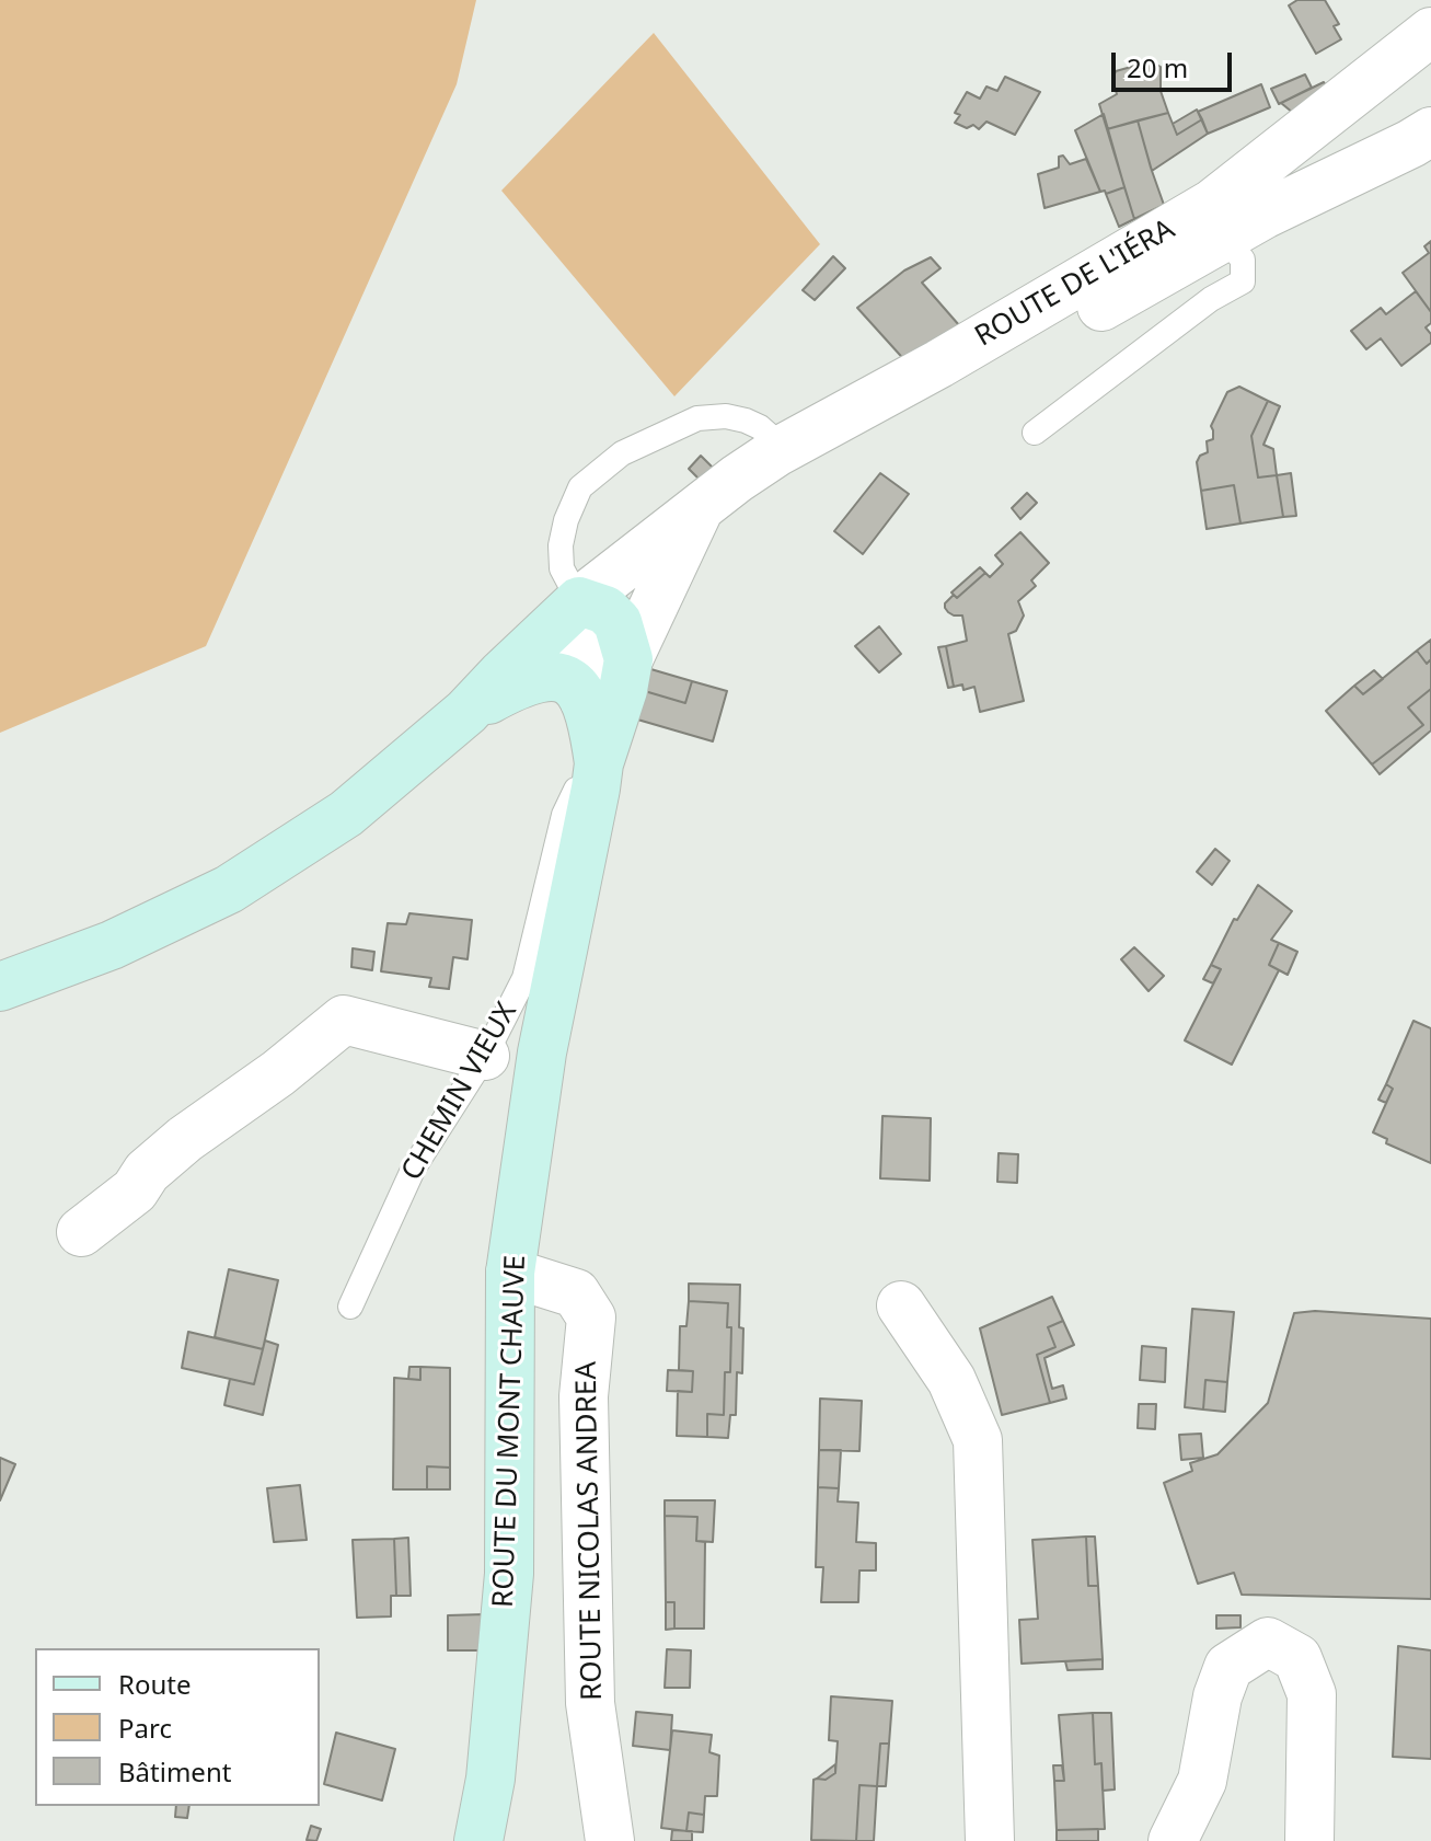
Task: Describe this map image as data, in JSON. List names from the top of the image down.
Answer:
{
  "streets": {
    "street": ["ROUTE DE L'IÉRA", "ROUTE DU MONT CHAUVE", "ROUTE NICOLAS ANDREA"],
    "lane": ["CHEMIN VIEUX"]
  },
  "crossings": [
    ["CHEMIN VIEUX", "ROUTE DU MONT CHAUVE"],
    ["ROUTE DU MONT CHAUVE", "ROUTE NICOLAS ANDREA"]
  ],
  "legend": ["Route", "Parc", "Bâtiment"],
  "scale_bar": "20 m"
}
